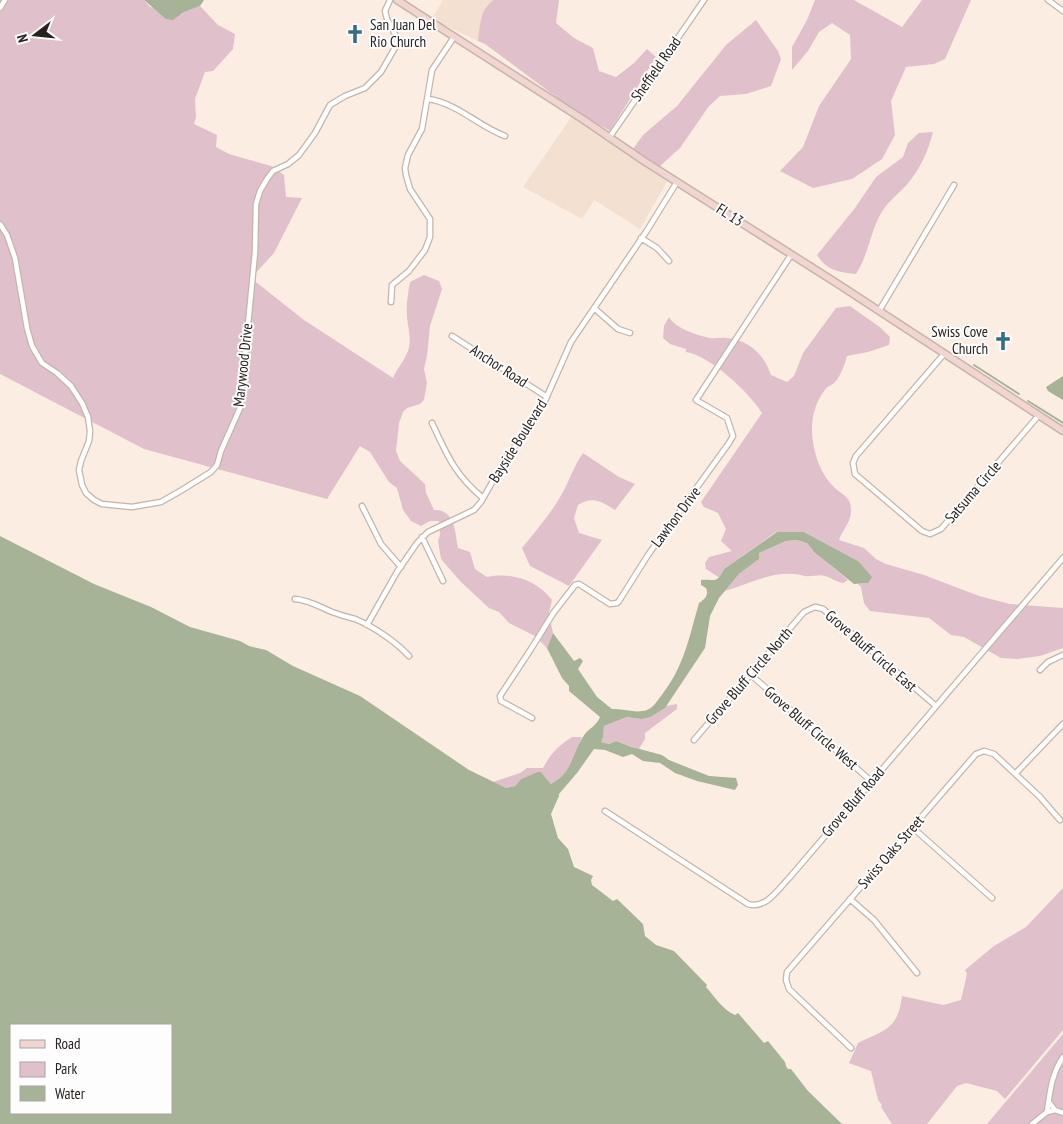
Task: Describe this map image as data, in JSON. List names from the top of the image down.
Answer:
{
  "streets": {
    "main road": ["FL 13"],
    "street": [
      "Sheffield Road",
      "Marywood Drive",
      "Anchor Road",
      "Bayside Boulevard",
      "Satsuma Circle",
      "Lawhon Drive",
      "Grove Bluff Circle East",
      "Grove Bluff Circle North",
      "Grove Bluff Circle West",
      "Grove Bluff Road",
      "Swiss Oaks Street"
    ]
  },
  "crossings": [
    ["Sheffield Road", "FL 13"],
    ["FL 13", "Bayside Boulevard"],
    ["FL 13", "Satsuma Circle"],
    ["FL 13", "Lawhon Drive"],
    ["Anchor Road", "Bayside Boulevard"],
    ["Grove Bluff Circle East", "Grove Bluff Circle North"],
    ["Grove Bluff Circle East", "Grove Bluff Road"],
    ["Grove Bluff Circle North", "Grove Bluff Circle West"],
    ["Grove Bluff Circle West", "Grove Bluff Road"]
  ],
  "places": {
    "church": ["San Juan Del Rio Church", "Swiss Cove Church"]
  },
  "legend": ["Road", "Park", "Water"],
  "north": "left"
}
